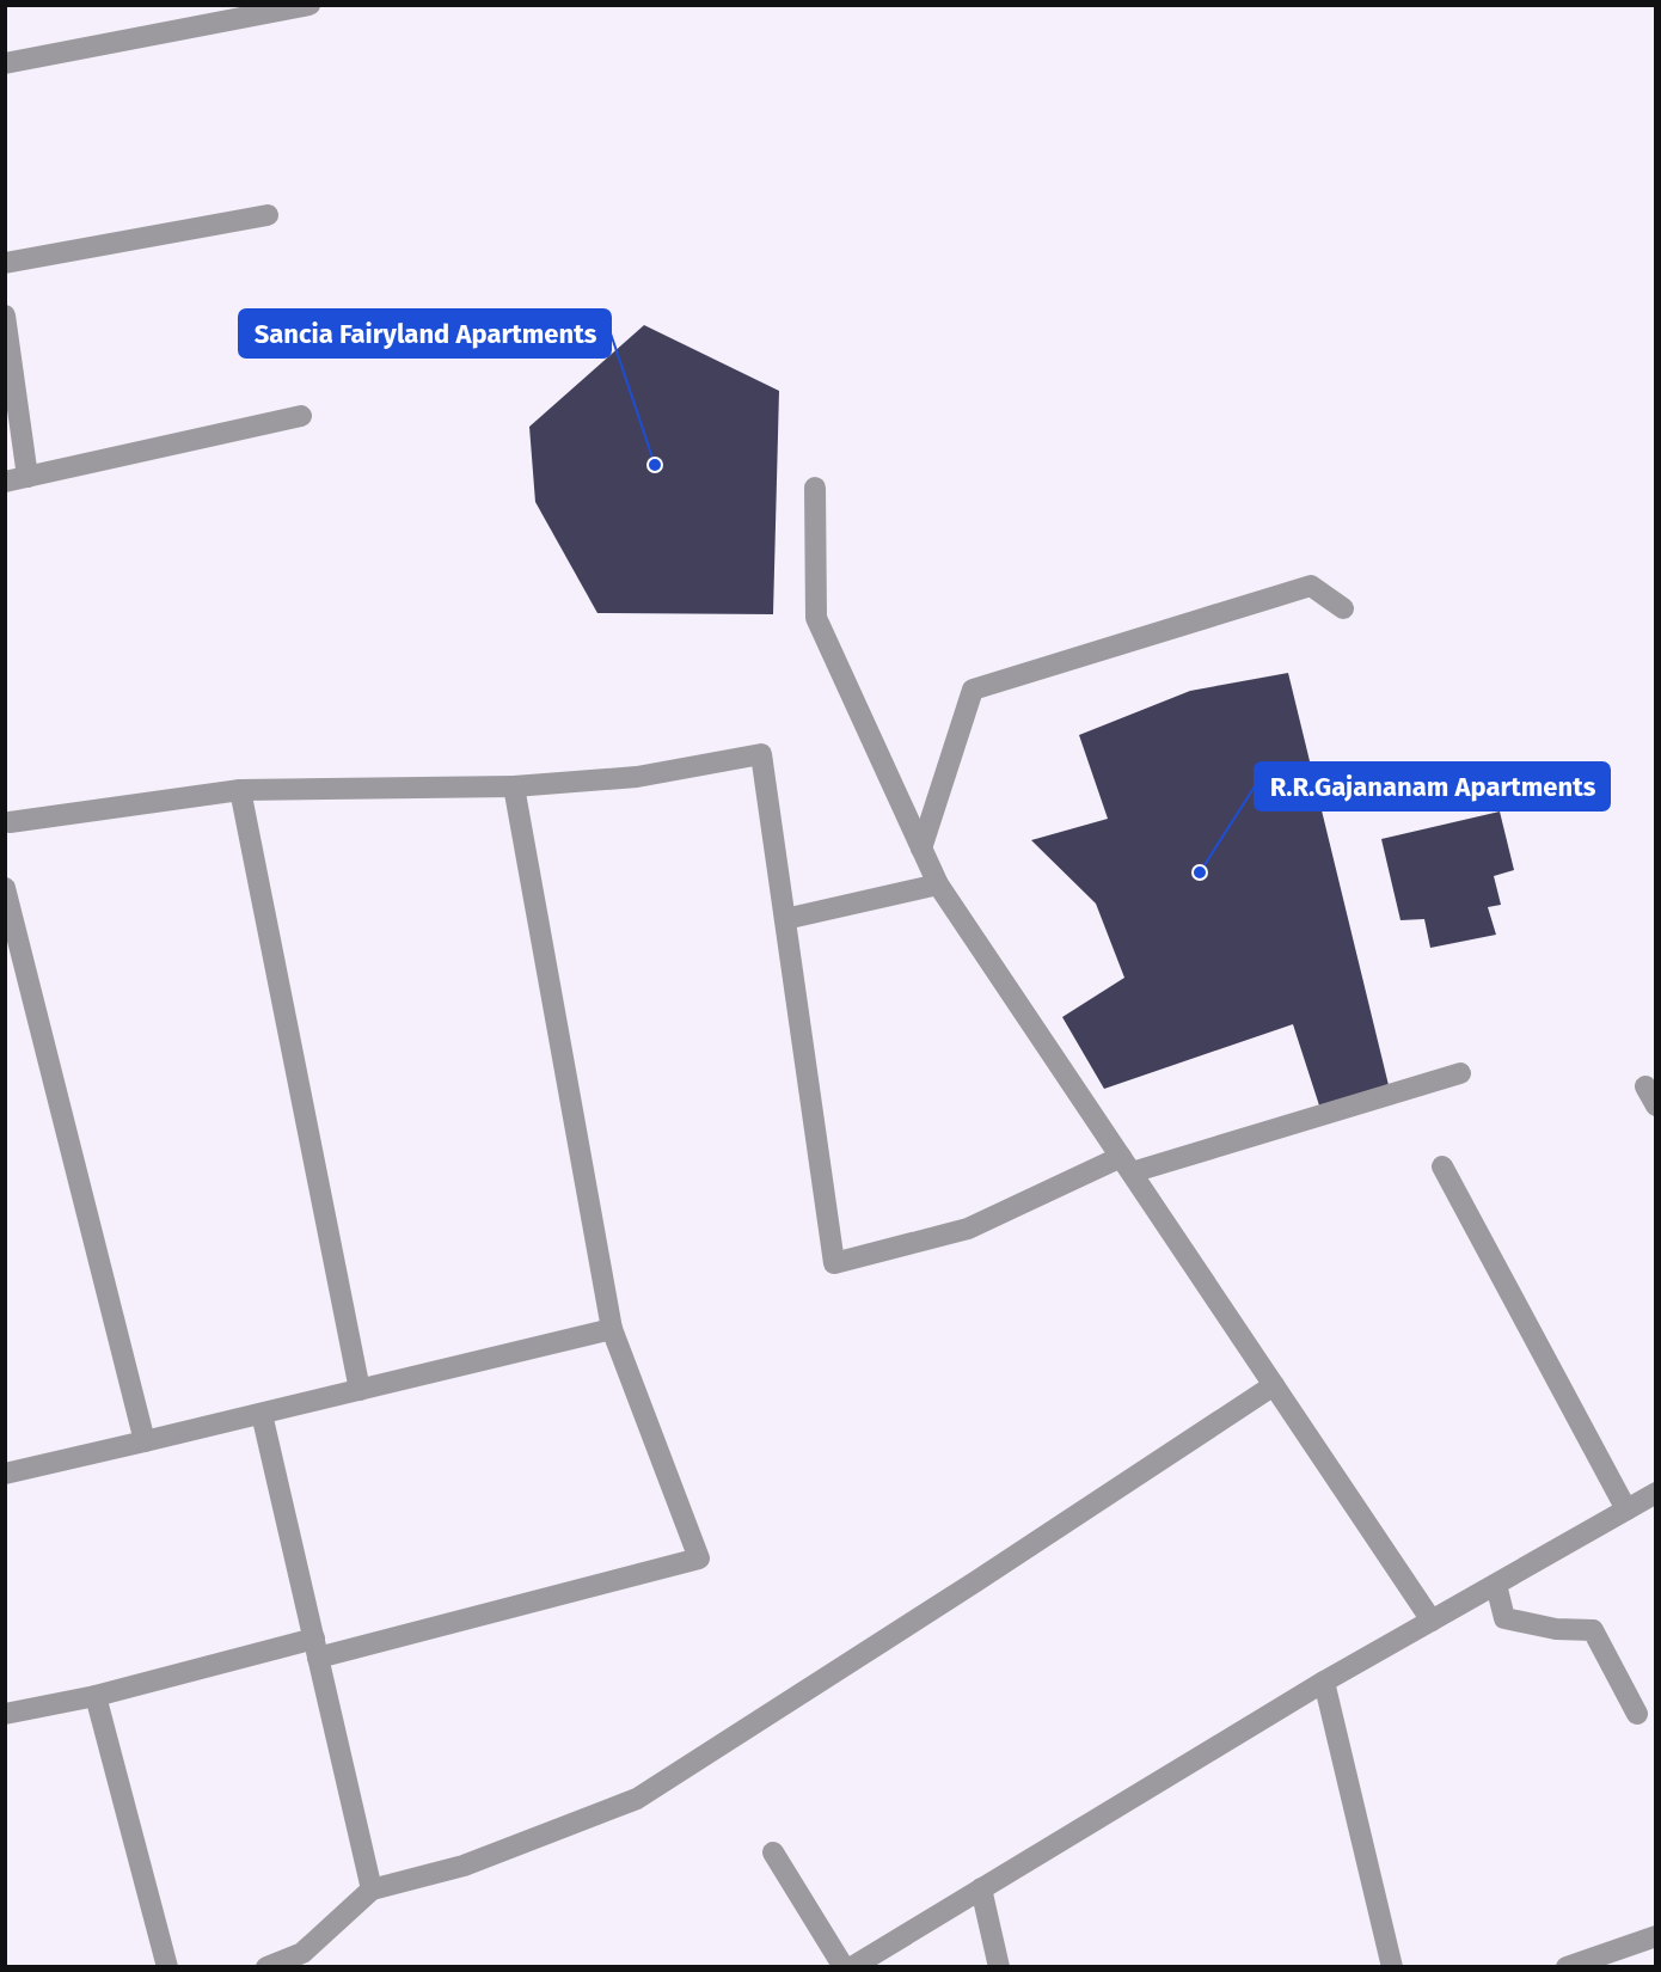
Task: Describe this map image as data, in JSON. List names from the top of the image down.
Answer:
{
  "places": ["Sancia Fairyland Apartments", "R.R.Gajananam Apartments"]
}
